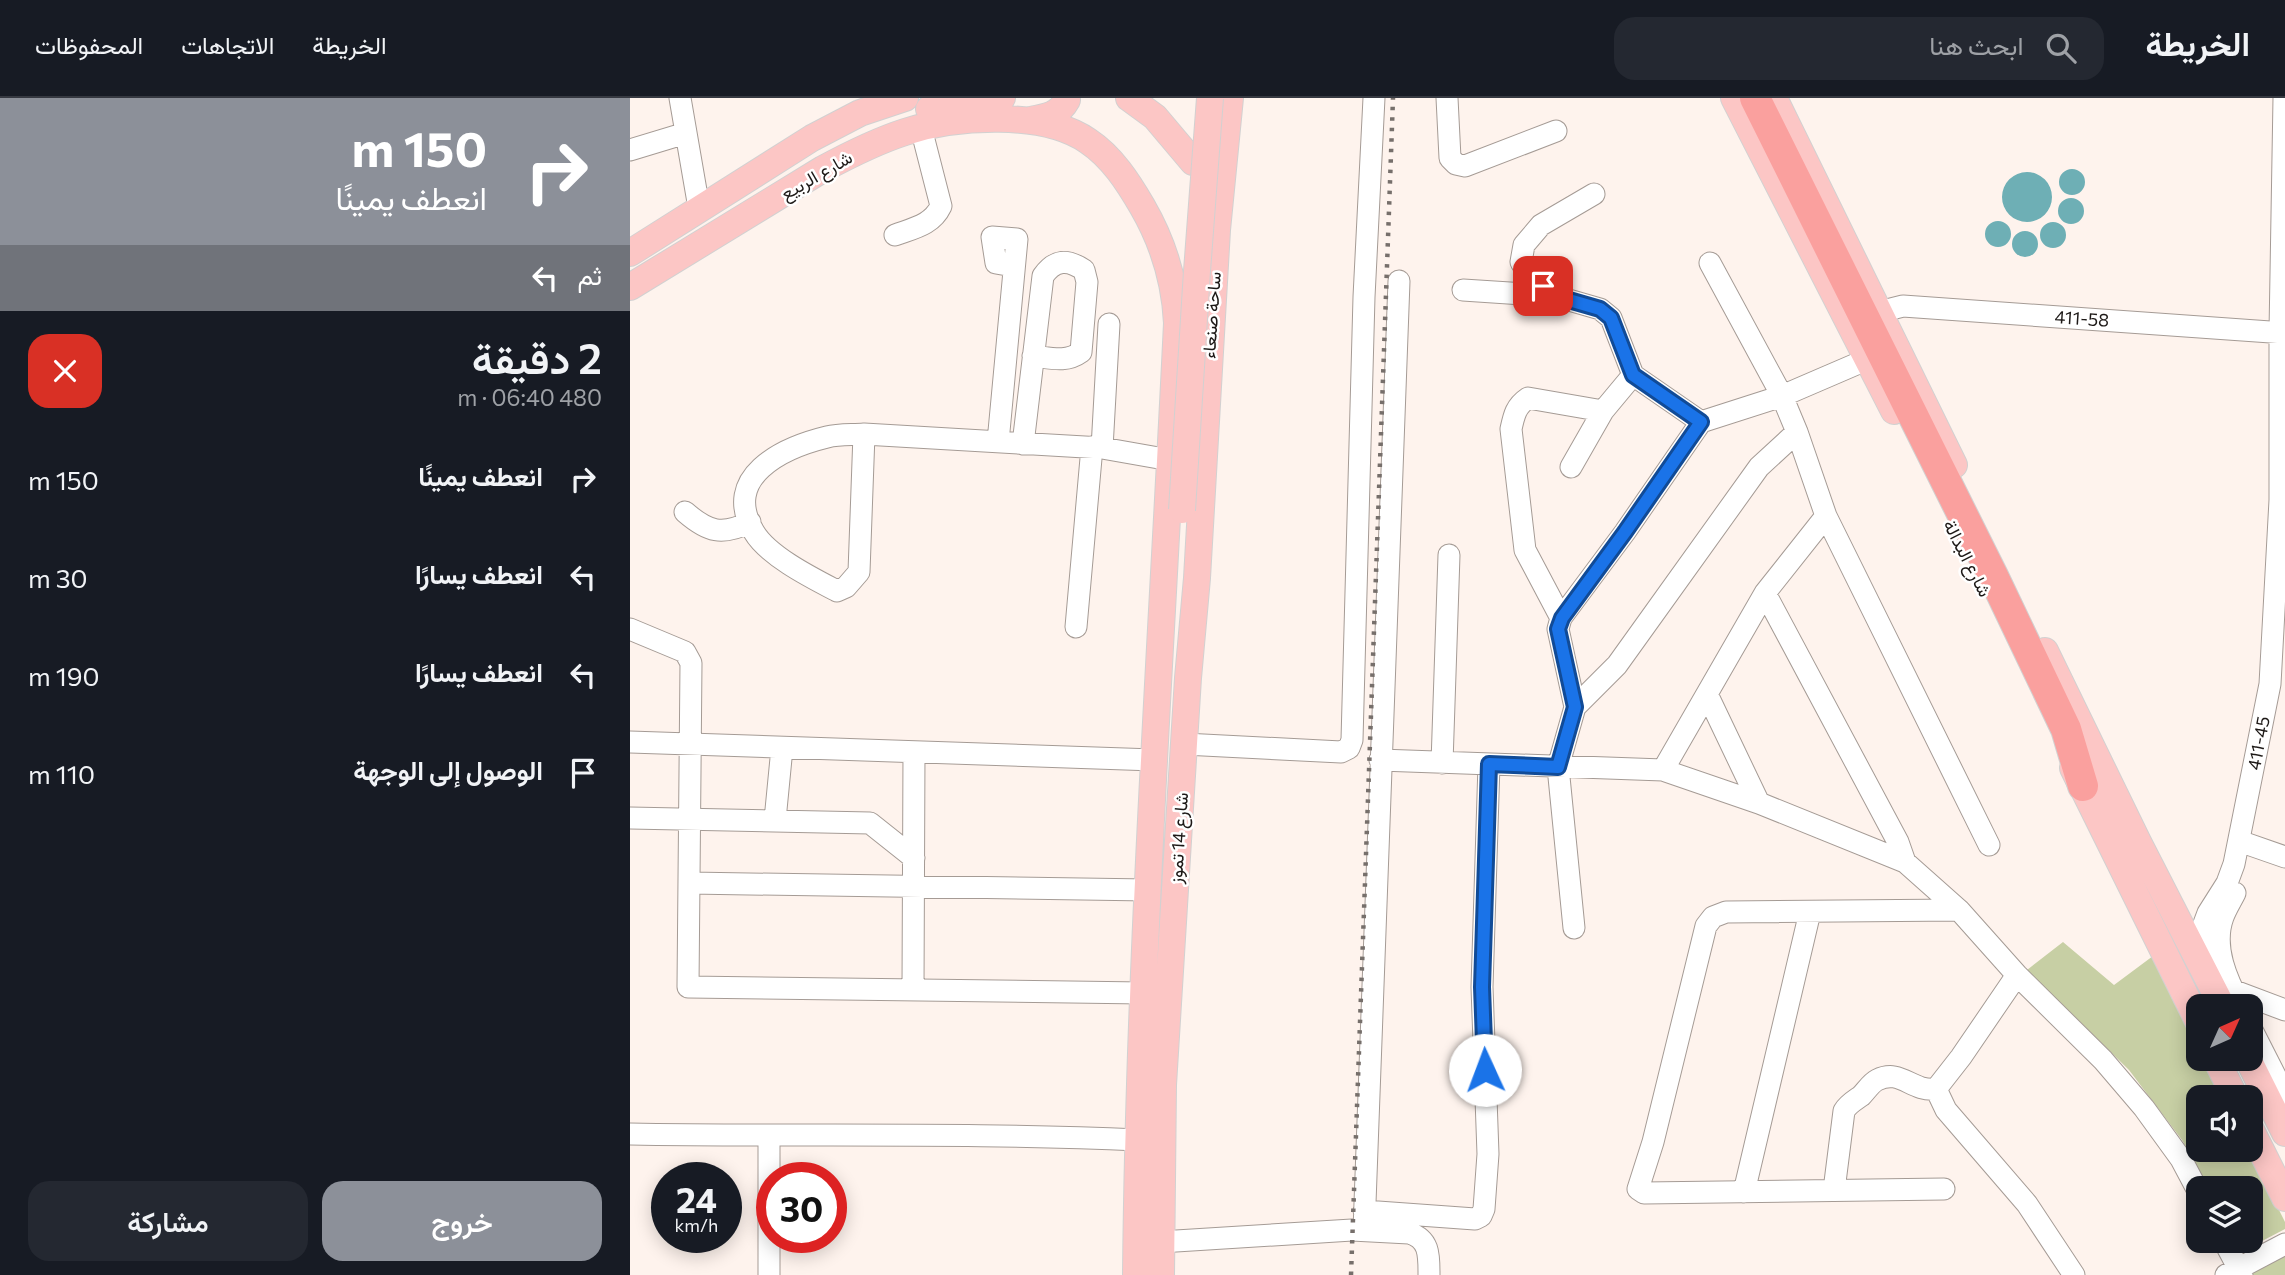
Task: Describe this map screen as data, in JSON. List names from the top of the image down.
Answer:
{
  "streets": {
    "main road": [
      "شارع الربيع",
      "ساحة صنعاء",
      "شارع البدالة",
      "شارع 14 تموز"
    ],
    "street": ["411-58", "411-45"]
  },
  "crossings": [
    ["شارع الربيع", "ساحة صنعاء"],
    ["ساحة صنعاء", "شارع 14 تموز"],
    ["411-58", "شارع البدالة"],
    ["411-58", "411-45"]
  ],
  "north": "top right",
  "page": {
    "header": "الخريطة",
    "search": "ابحث هنا",
    "nav": ["الخريطة", "الاتجاهات", "المحفوظات"],
    "turn": ["150 m", "انعطف يمينًا"],
    "then": "ثم",
    "heading": ["2 دقيقة", "480 m · 06:40"],
    "list": [
      {
        "name": "انعطف يمينًا",
        "value": "150 m"
      },
      {
        "name": "انعطف يسارًا",
        "value": "30 m"
      },
      {
        "name": "انعطف يسارًا",
        "value": "190 m"
      },
      {
        "name": "الوصول إلى الوجهة",
        "value": "110 m"
      }
    ],
    "speed": "24 km/h",
    "limit": "30",
    "buttons": ["خروج", "مشاركة"]
  }
}
